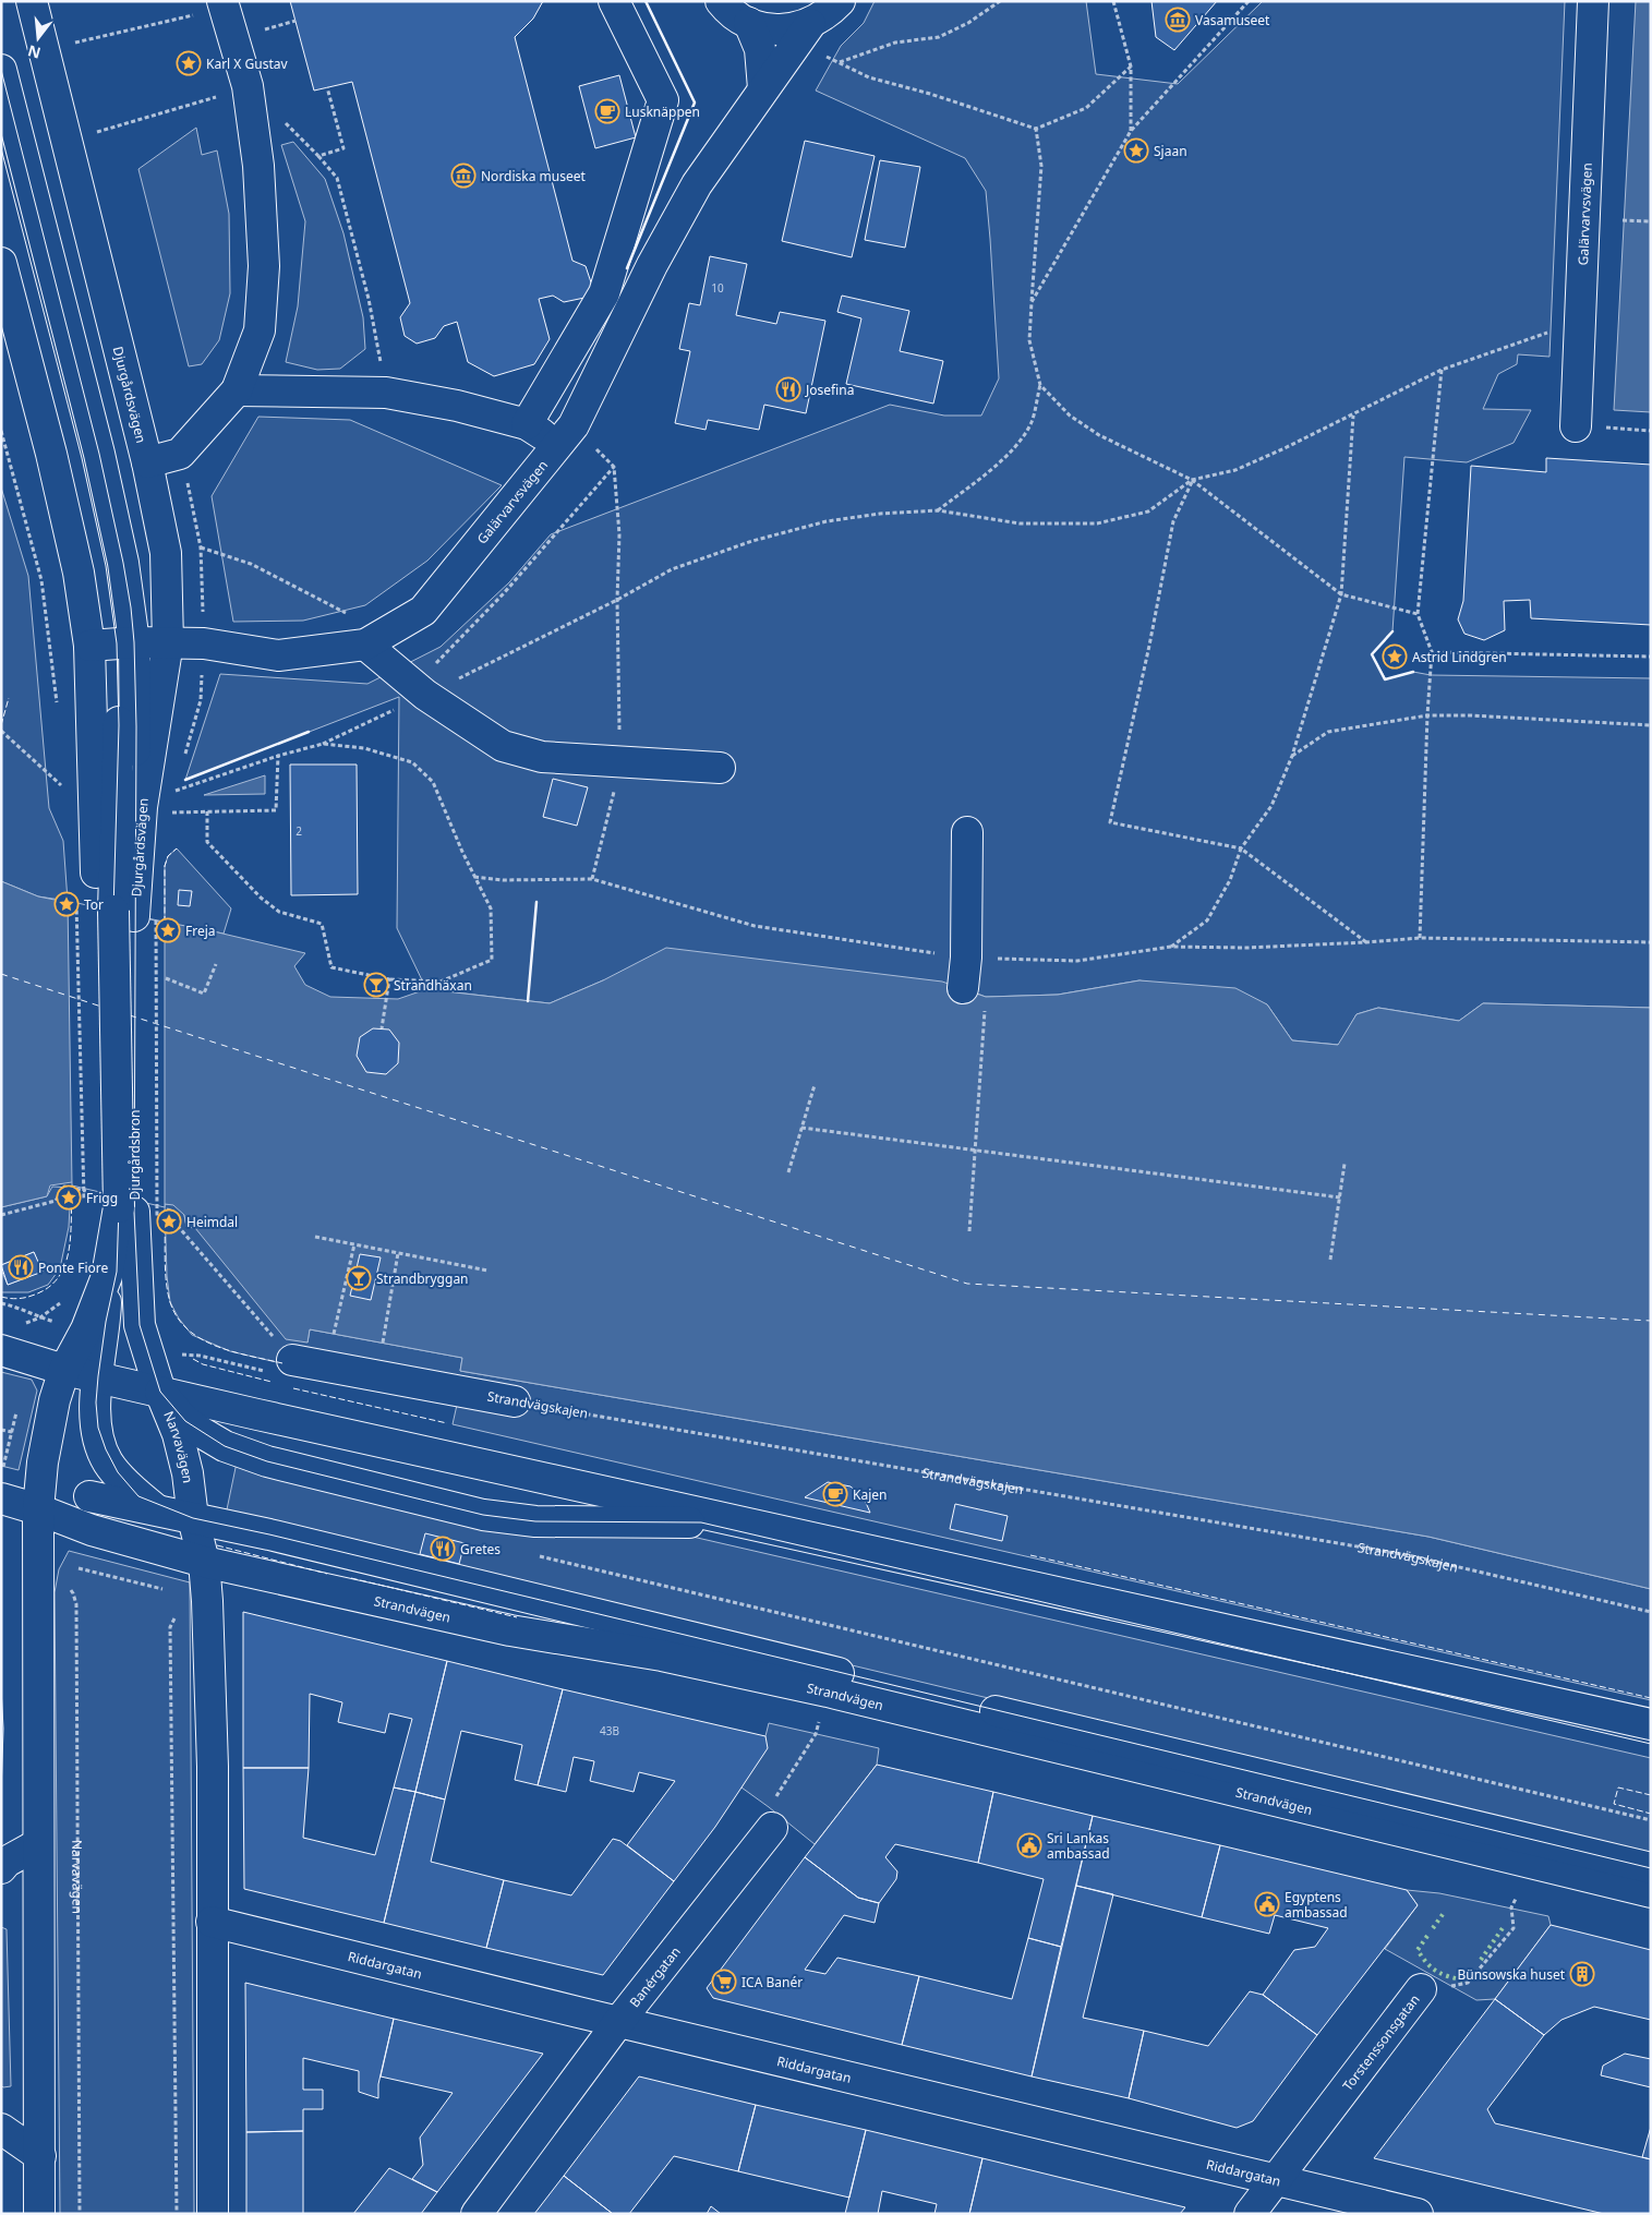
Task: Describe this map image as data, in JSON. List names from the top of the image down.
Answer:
{
  "streets": {
    "street": [
      "Galärvarvsvägen",
      "Djurgårdsvägen",
      "Djurgårdsbron",
      "Strandvägskajen",
      "Narvavägen",
      "Strandvägen",
      "Riddargatan",
      "Banérgatan",
      "Torstenssonsgatan"
    ]
  },
  "crossings": [
    ["Galärvarvsvägen", "Djurgårdsvägen"],
    ["Djurgårdsvägen", "Djurgårdsbron"],
    ["Djurgårdsbron", "Narvavägen"],
    ["Narvavägen", "Strandvägen"],
    ["Narvavägen", "Riddargatan"],
    ["Riddargatan", "Banérgatan"],
    ["Riddargatan", "Torstenssonsgatan"]
  ],
  "places": {
    "museum": ["Vasamuseet", "Nordiska museet"],
    "place": [
      "Karl X Gustav",
      "Sjaan",
      "Astrid Lindgren",
      "Tor",
      "Freja",
      "Frigg",
      "Heimdal"
    ],
    "cafe": ["Lusknäppen", "Kajen"],
    "restaurant": ["Josefina", "Ponte Fiore", "Gretes"],
    "bar": ["Strandhäxan", "Strandbryggan"],
    "public building": ["Sri Lankas ambassad", "Egyptens ambassad"],
    "building": ["Bünsowska huset"],
    "supermarket": ["ICA Banér"]
  },
  "house_numbers": ["10", "2", "43B"],
  "north": "bottom"
}
